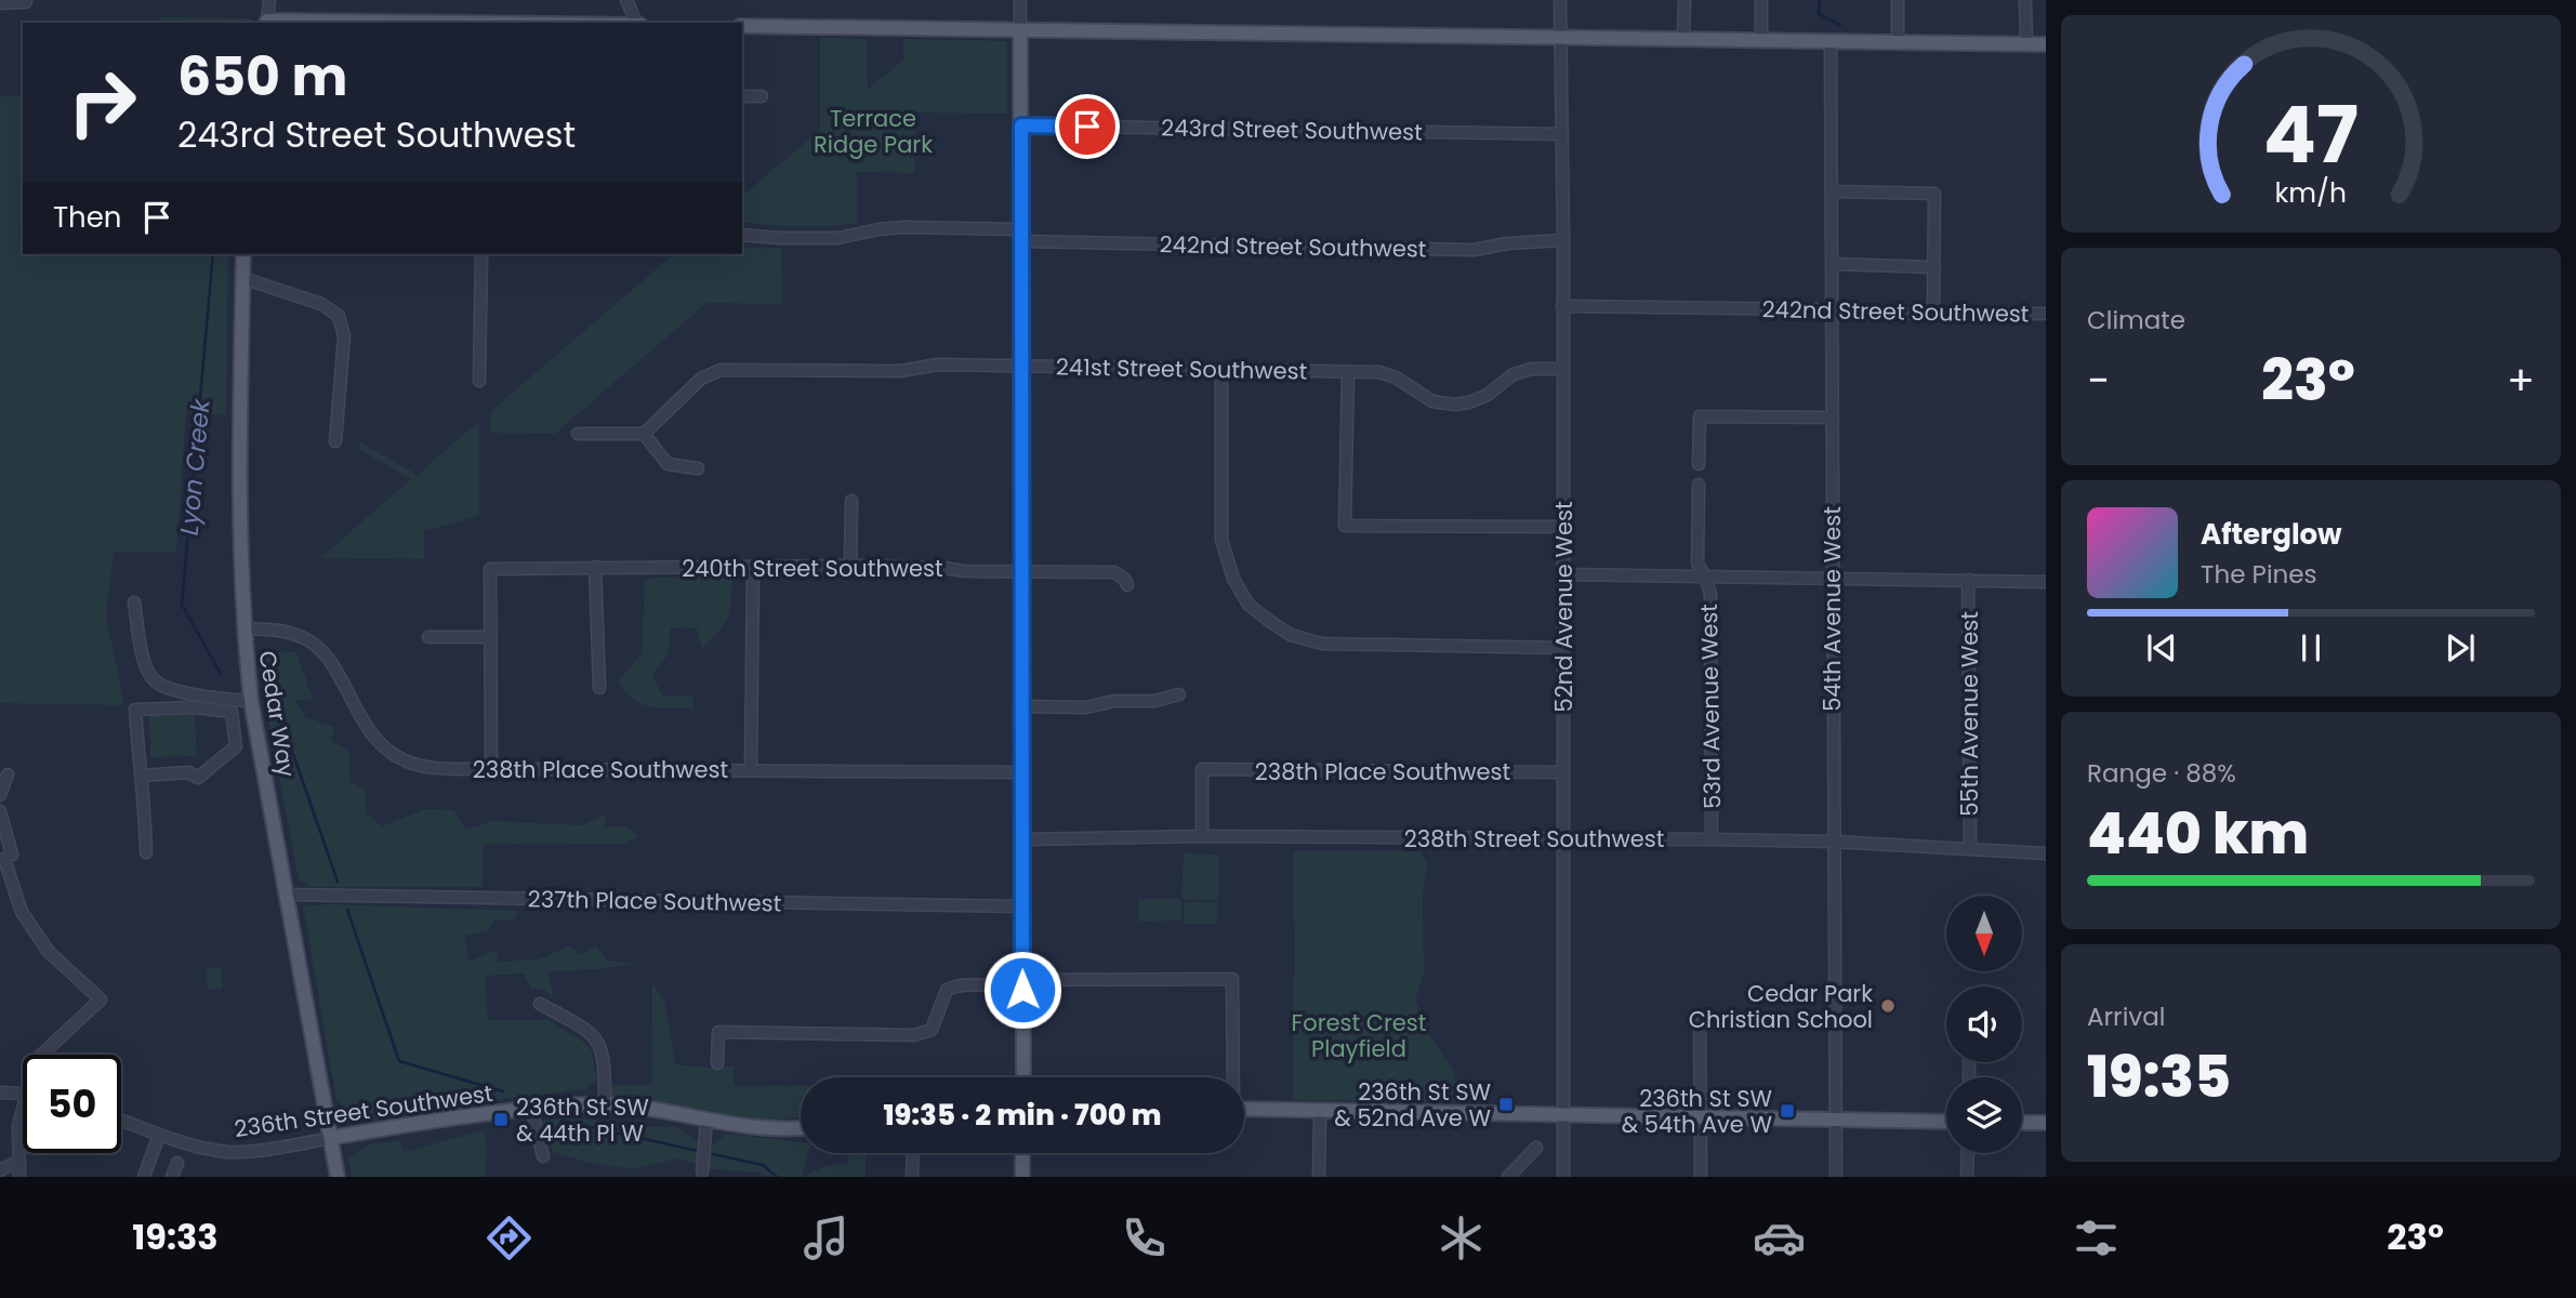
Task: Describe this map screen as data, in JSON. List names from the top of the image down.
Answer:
{
  "streets": {
    "main road": ["Cedar Way", "236th Street Southwest"],
    "street": [
      "243rd Street Southwest",
      "242nd Street Southwest",
      "241st Street Southwest",
      "240th Street Southwest",
      "52nd Avenue West",
      "54th Avenue West",
      "53rd Avenue West",
      "55th Avenue West",
      "238th Place Southwest",
      "238th Street Southwest",
      "237th Place Southwest"
    ]
  },
  "crossings": [
    ["243rd Street Southwest", "52nd Avenue West"],
    ["242nd Street Southwest", "52nd Avenue West"],
    ["242nd Street Southwest", "54th Avenue West"],
    ["241st Street Southwest", "52nd Avenue West"],
    ["52nd Avenue West", "238th Place Southwest"],
    ["52nd Avenue West", "238th Street Southwest"],
    ["54th Avenue West", "238th Street Southwest"],
    ["53rd Avenue West", "238th Street Southwest"],
    ["Cedar Way", "238th Place Southwest"],
    ["Cedar Way", "237th Place Southwest"],
    ["Cedar Way", "236th Street Southwest"],
    ["55th Avenue West", "238th Street Southwest"],
    ["238th Place Southwest", "238th Street Southwest"]
  ],
  "water": ["Lyon Creek"],
  "parks": ["Terrace Ridge Park", "Forest Crest Playfield"],
  "places": {
    "other": ["Cedar Park Christian School"],
    "transit": ["236th St SW & 52nd Ave W", "236th St SW & 54th Ave W", "236th St SW & 44th Pl W"]
  },
  "north": "bottom",
  "page": {
    "turn": ["650 m", "243rd Street Southwest"],
    "then": "Then",
    "tile": [
      "Climate",
      ["Range · 88%", "440 km"],
      ["Arrival", "19:35"]
    ],
    "heat": ["−", "23°", "+"],
    "song": ["Afterglow", "The Pines"],
    "limit": "50",
    "trip": "19:35 · 2 min · 700 m",
    "tabs": ["19:33", "23°"],
    "gauge": ["47", "km/h"]
  }
}
